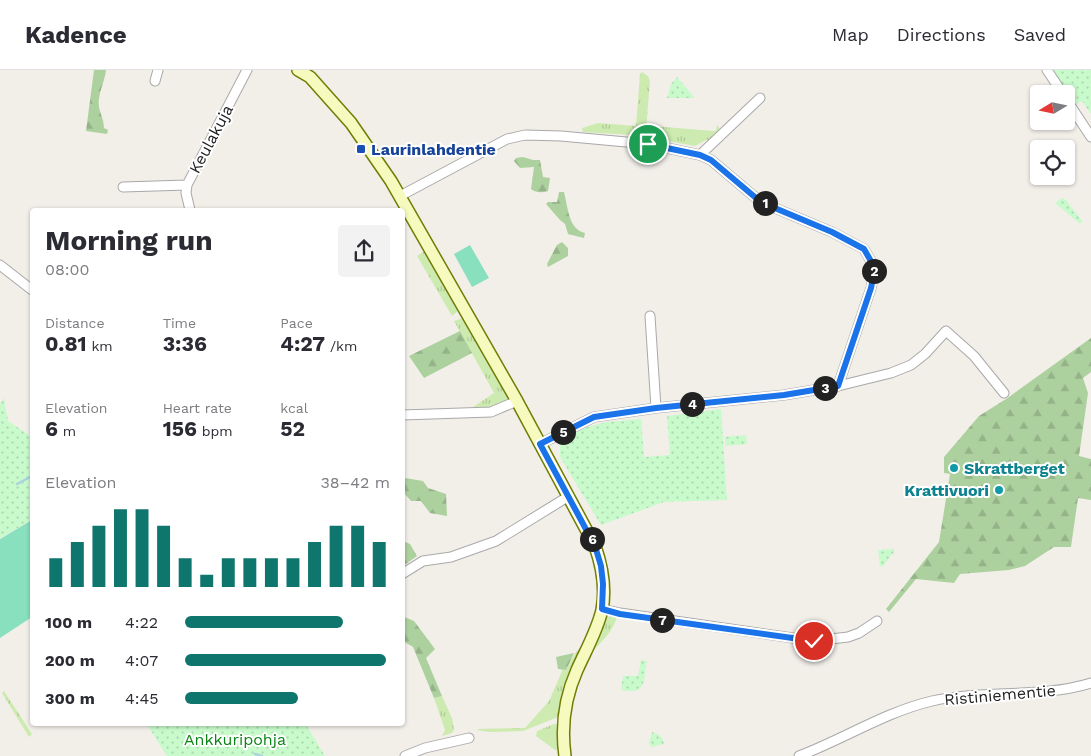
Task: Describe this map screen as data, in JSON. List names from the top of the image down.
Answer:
{
  "streets": {
    "street": ["Keulakuja", "Ristiniementie"]
  },
  "parks": ["Ankkuripohja"],
  "places": {
    "transit": ["Laurinlahdentie"],
    "other": ["Skrattberget", "Krattivuori"]
  },
  "north": "left",
  "page": {
    "header": "Kadence",
    "nav": ["Map", "Directions", "Saved"],
    "pins": [
      "1",
      "2",
      "3",
      "4",
      "5",
      "6",
      "7"
    ],
    "heading": ["Morning run", "08:00"],
    "stats": [
      ["Distance", "0.81 km"],
      ["Time", "3:36"],
      ["Pace", "4:27 /km"],
      ["Elevation", "6 m"],
      ["Heart rate", "156 bpm"],
      ["kcal", "52"]
    ],
    "chart": ["Elevation", "38–42 m"],
    "list": [
      {
        "name": "100 m",
        "note": "4:22"
      },
      {
        "name": "200 m",
        "note": "4:07"
      },
      {
        "name": "300 m",
        "note": "4:45"
      }
    ]
  }
}
